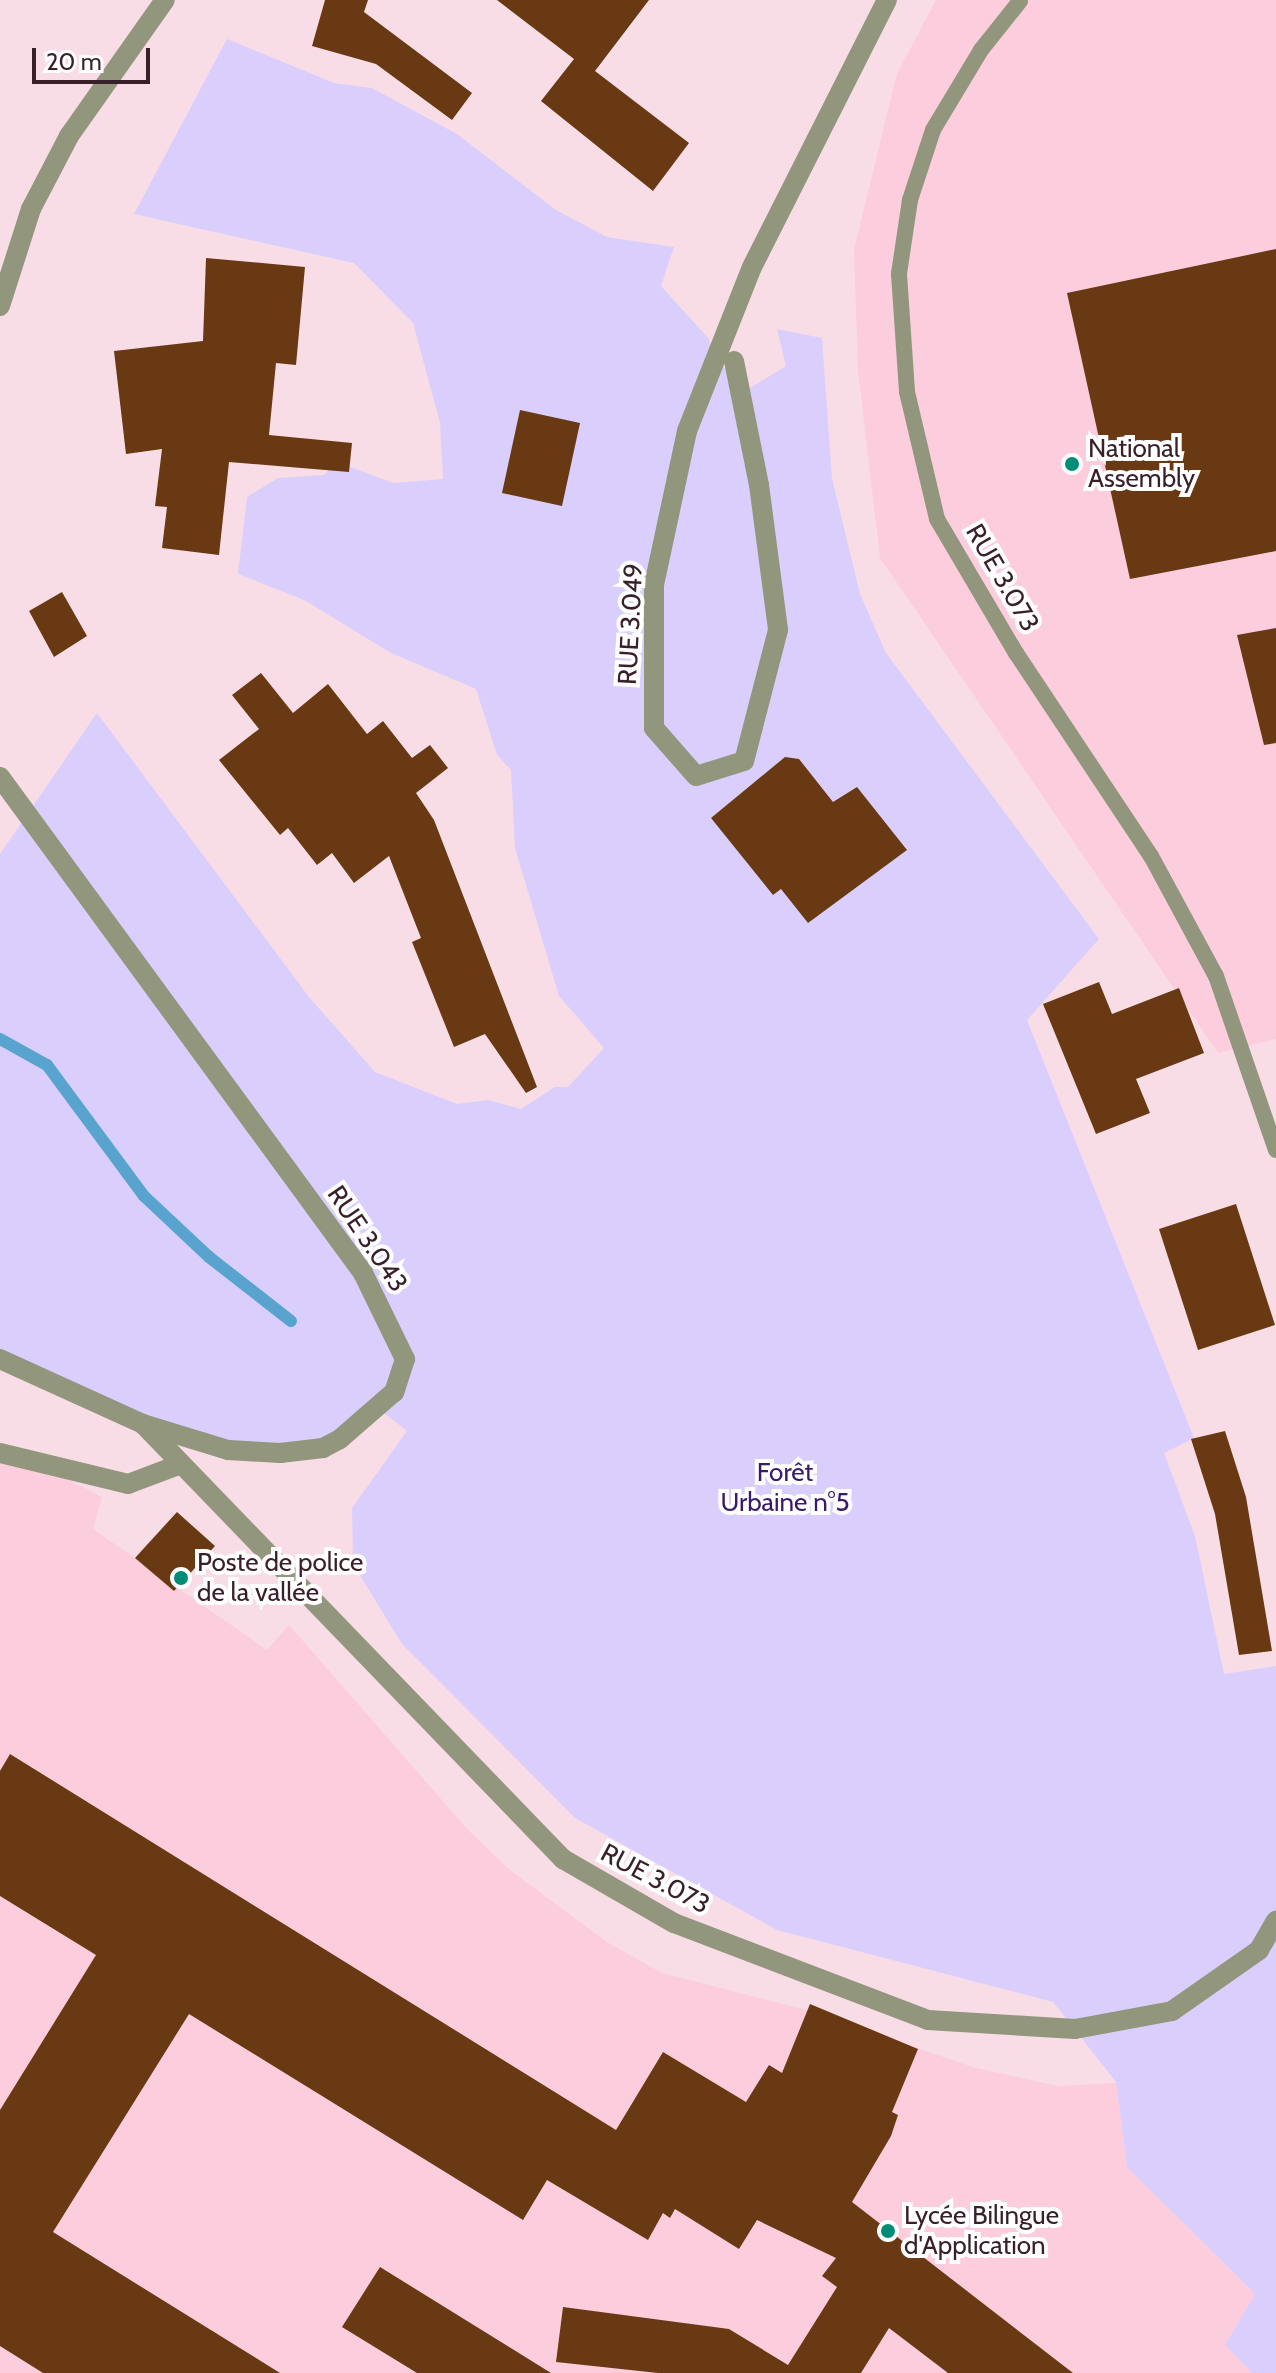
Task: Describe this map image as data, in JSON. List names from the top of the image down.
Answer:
{
  "streets": {
    "street": ["RUE 3.073", "RUE 3.049", "RUE 3.043"]
  },
  "crossings": [
    ["RUE 3.073", "RUE 3.043"]
  ],
  "parks": ["Forêt Urbaine n°5"],
  "places": ["National Assembly", "Poste de police de la vallée", "Lycée Bilingue d'Application"],
  "scale_bar": "20 m"
}
